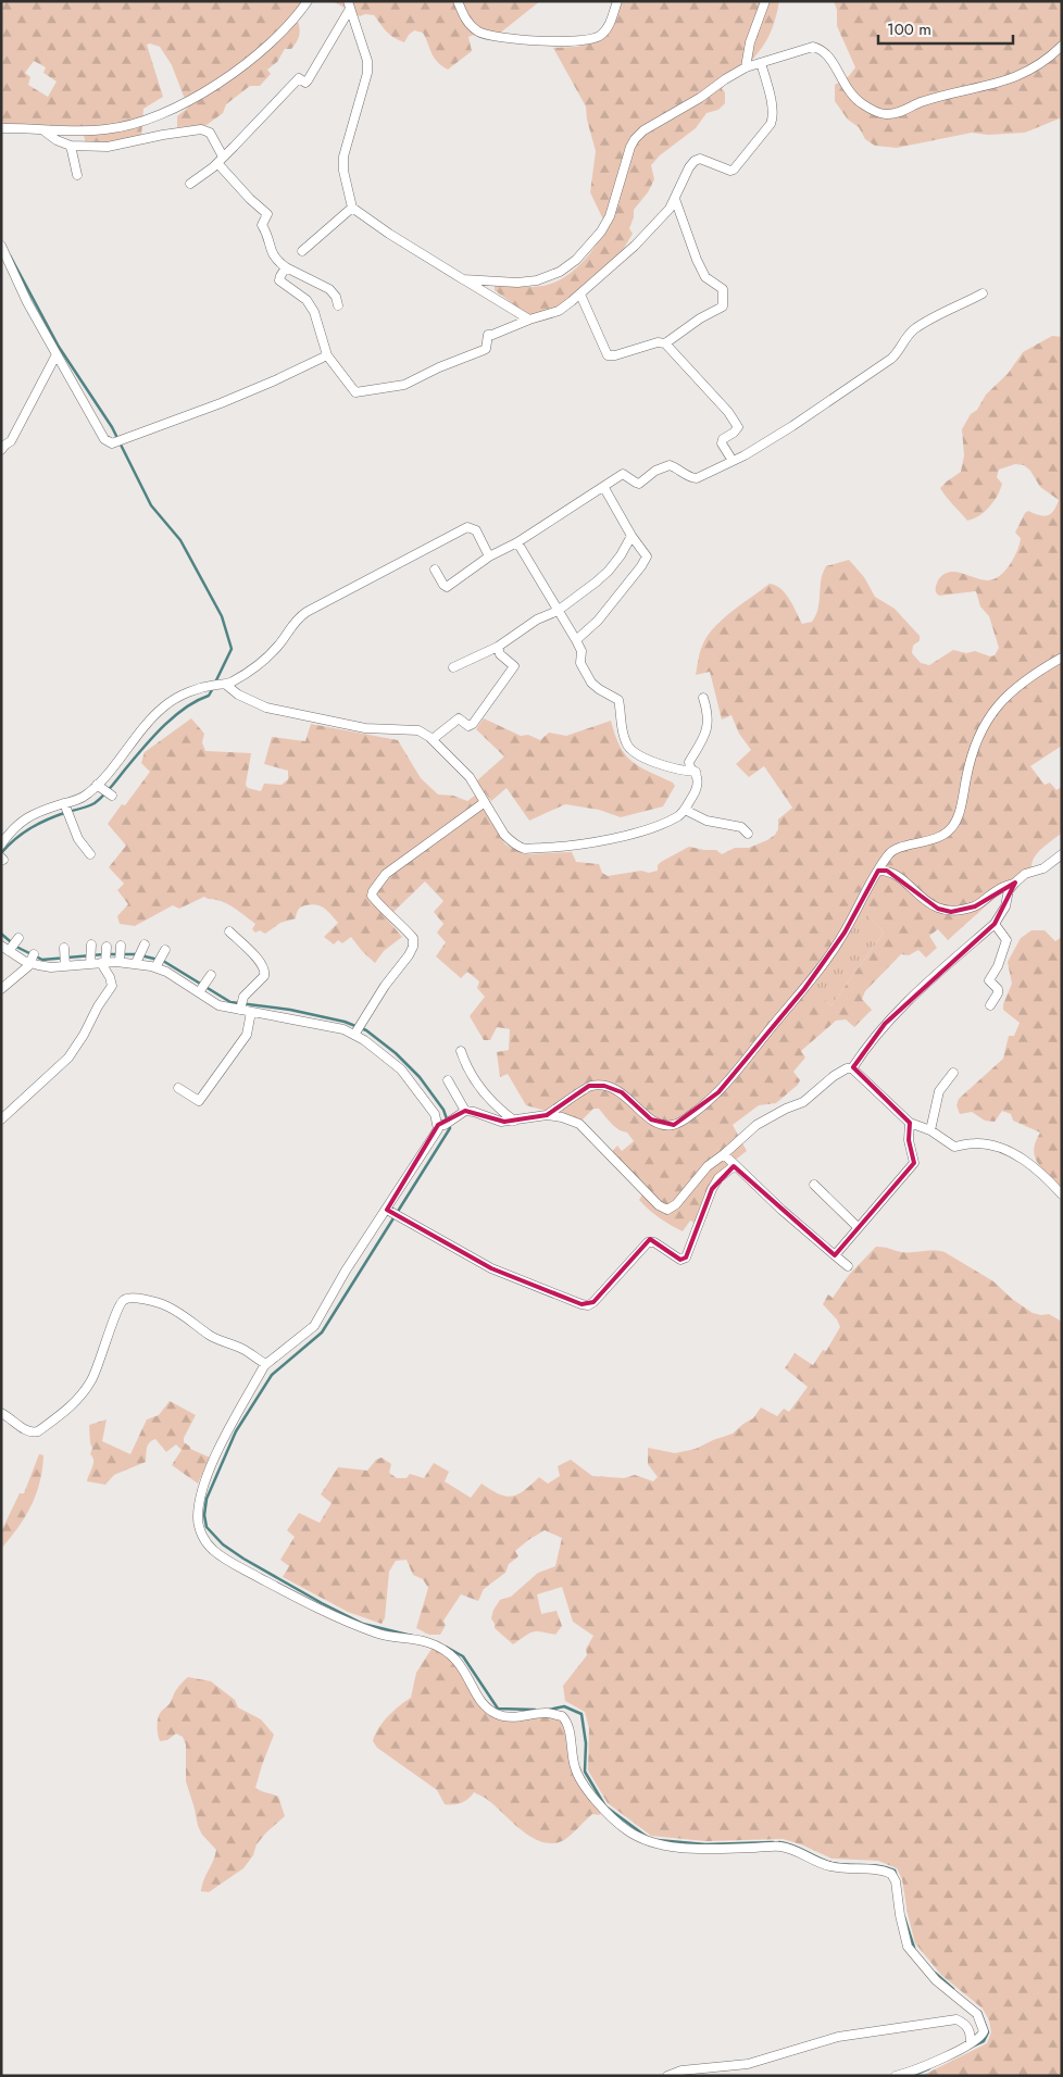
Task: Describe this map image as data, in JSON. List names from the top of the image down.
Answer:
{
  "scale_bar": "100 m"
}
